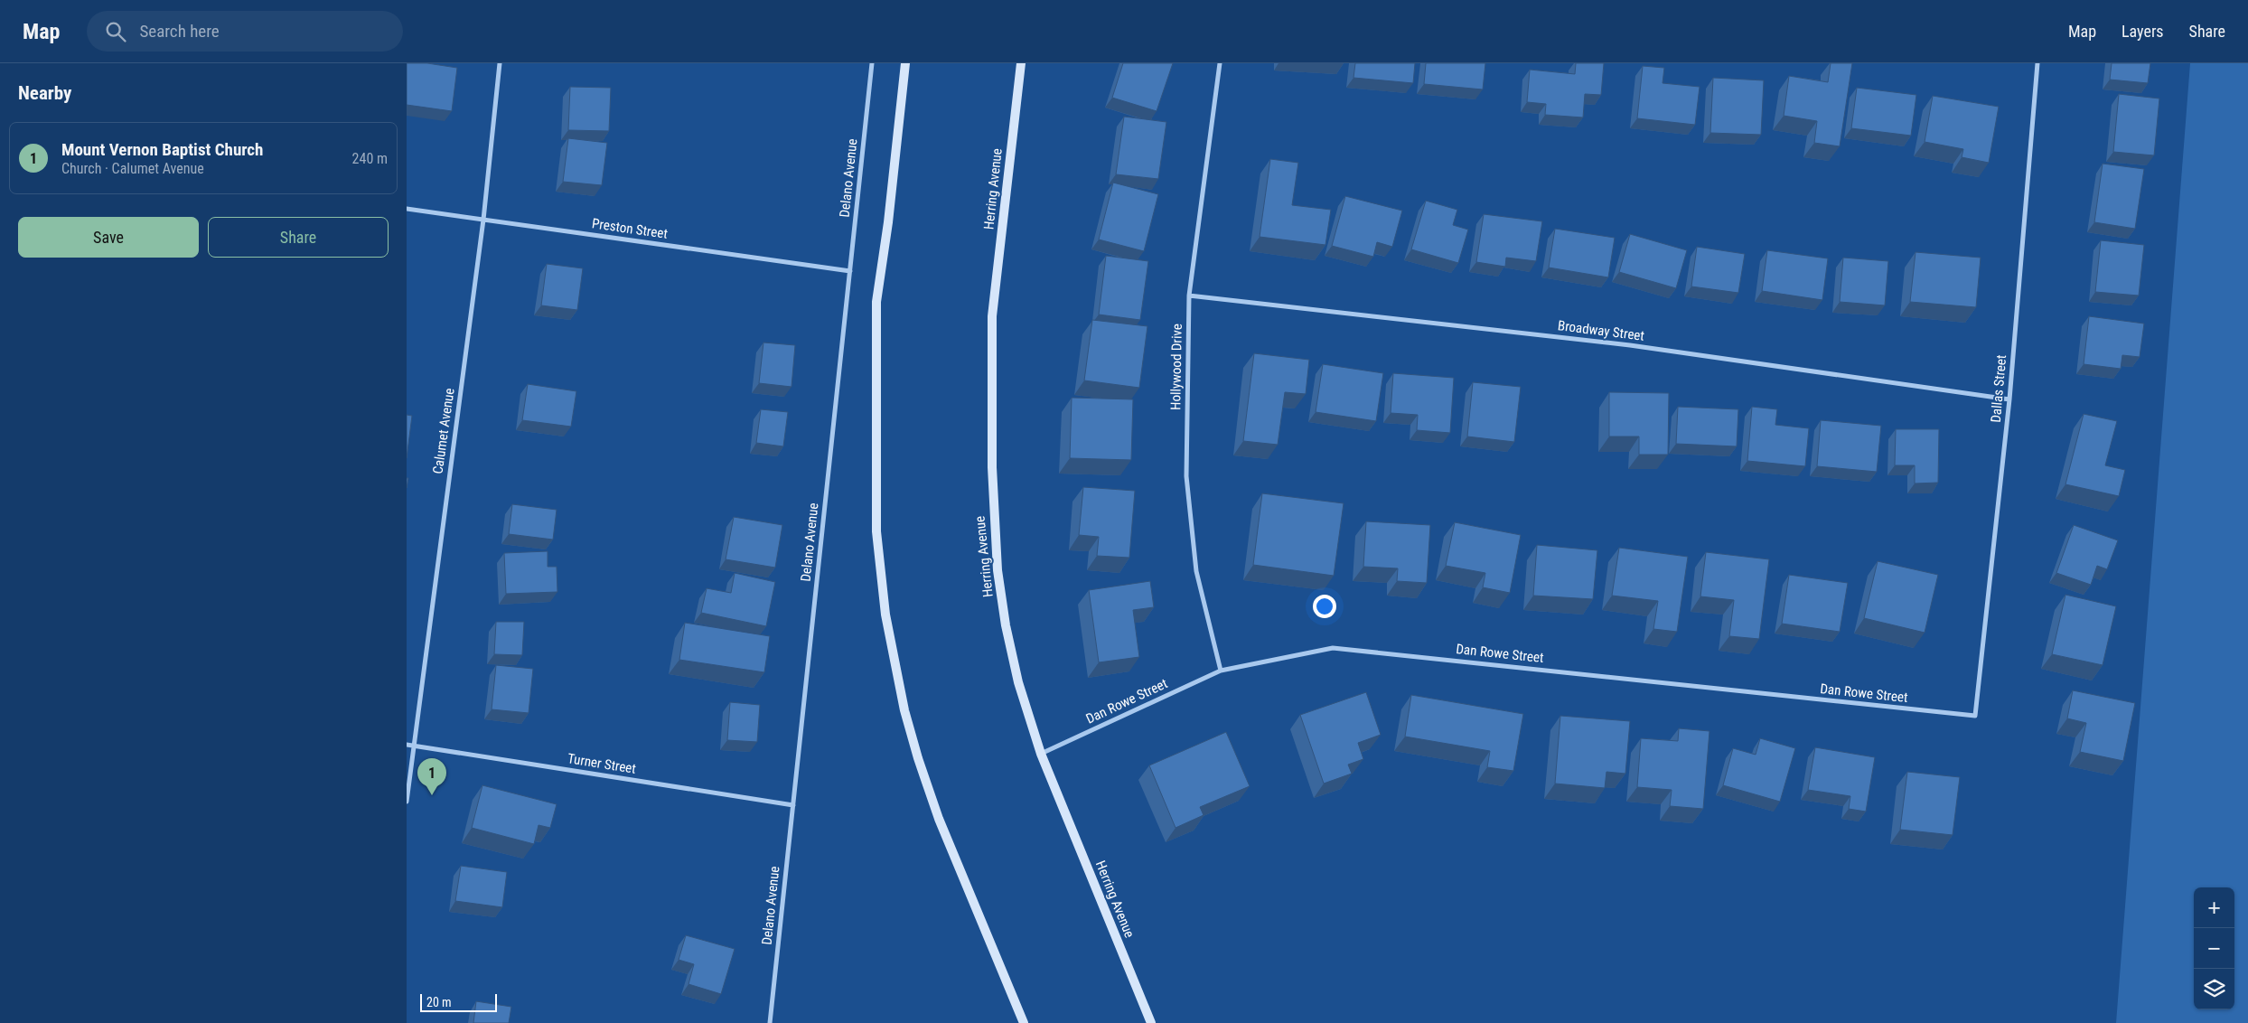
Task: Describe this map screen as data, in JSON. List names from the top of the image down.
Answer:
{
  "streets": {
    "main road": ["Herring Avenue"],
    "street": [
      "Delano Avenue",
      "Preston Street",
      "Broadway Street",
      "Hollywood Drive",
      "Dallas Street",
      "Calumet Avenue",
      "Dan Rowe Street",
      "Turner Street"
    ]
  },
  "crossings": [
    ["Delano Avenue", "Preston Street"],
    ["Delano Avenue", "Turner Street"],
    ["Herring Avenue", "Dan Rowe Street"],
    ["Preston Street", "Calumet Avenue"],
    ["Broadway Street", "Hollywood Drive"],
    ["Broadway Street", "Dallas Street"],
    ["Hollywood Drive", "Dan Rowe Street"],
    ["Dallas Street", "Dan Rowe Street"],
    ["Calumet Avenue", "Turner Street"]
  ],
  "scale_bar": "20 m",
  "page": {
    "header": "Map",
    "search": "Search here",
    "nav": ["Map", "Layers", "Share"],
    "heading": "Nearby",
    "list": [
      {
        "mark": "1",
        "name": "Mount Vernon Baptist Church",
        "note": "Church · Calumet Avenue",
        "value": "240 m"
      }
    ],
    "buttons": ["Save", "Share"],
    "pins": "1",
    "map_buttons": ["+", "−"],
    "scale": "20 m"
  }
}
